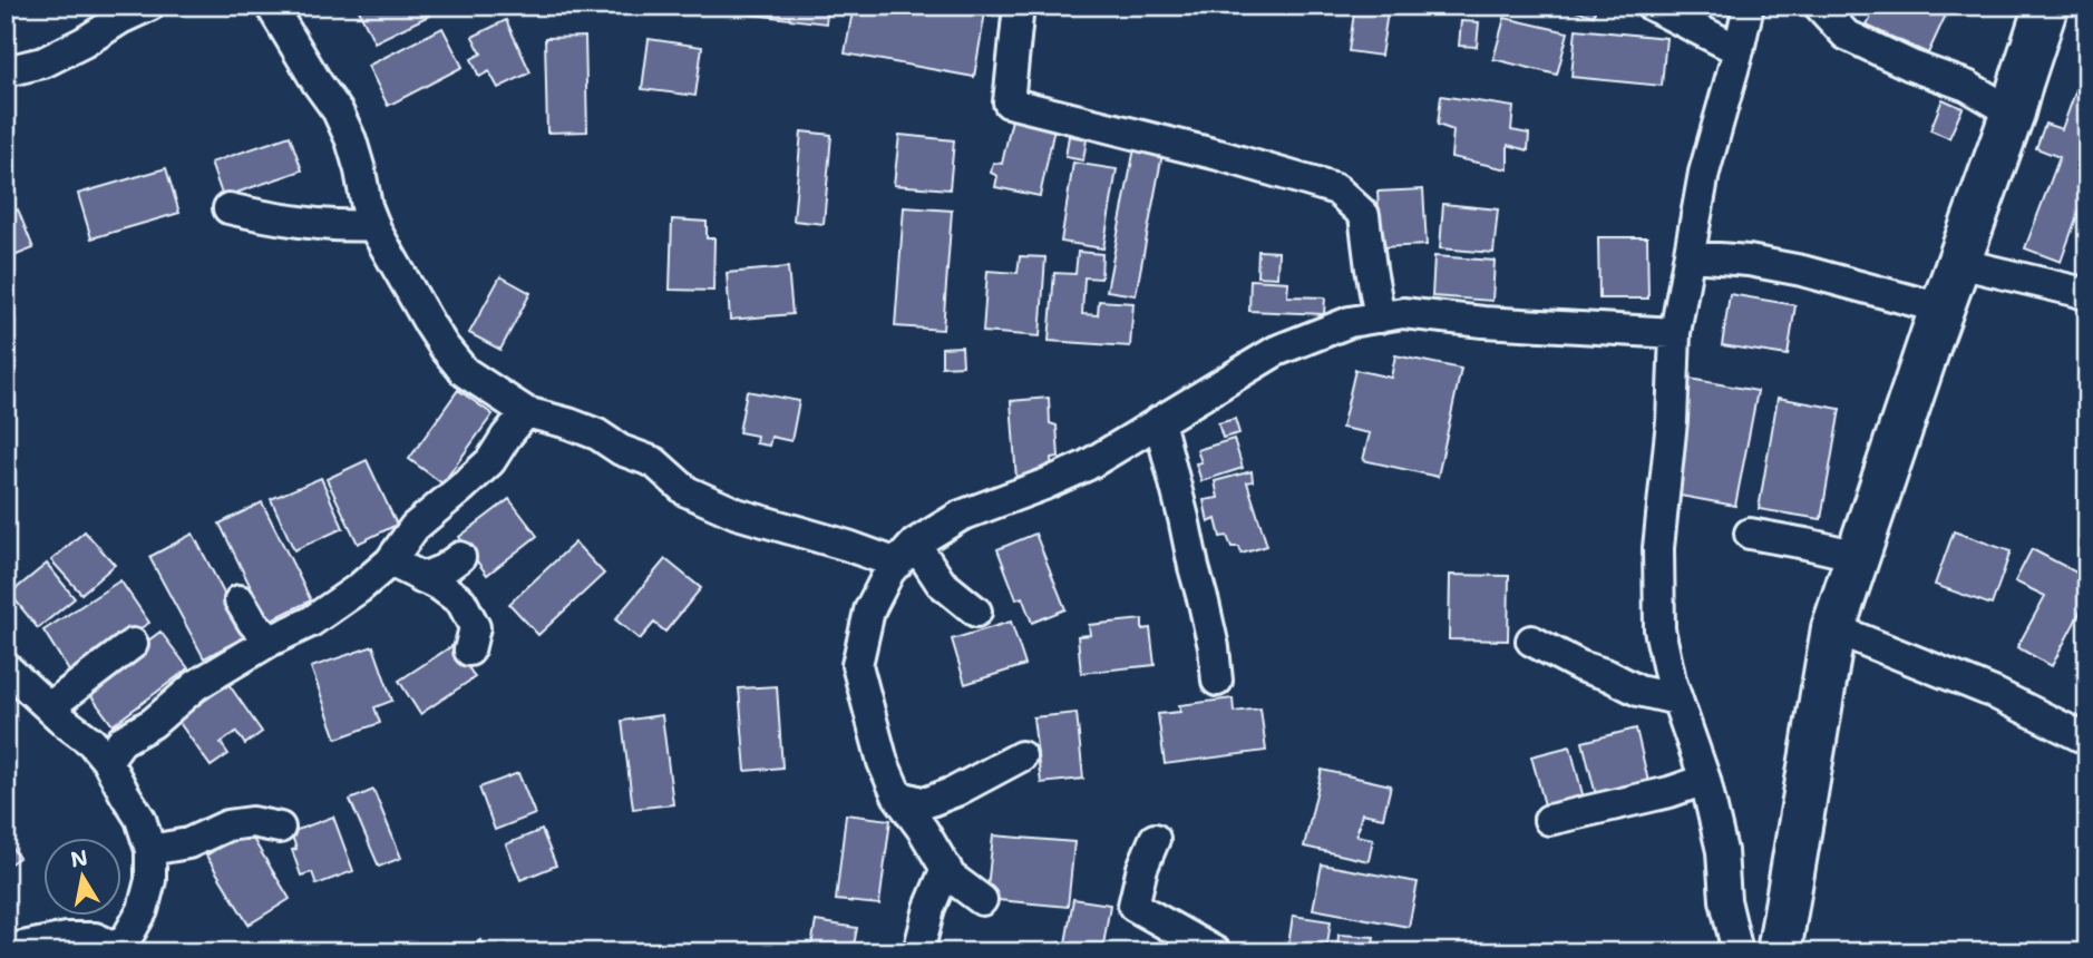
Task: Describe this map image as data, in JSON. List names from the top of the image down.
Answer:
{
  "north": "top"
}
